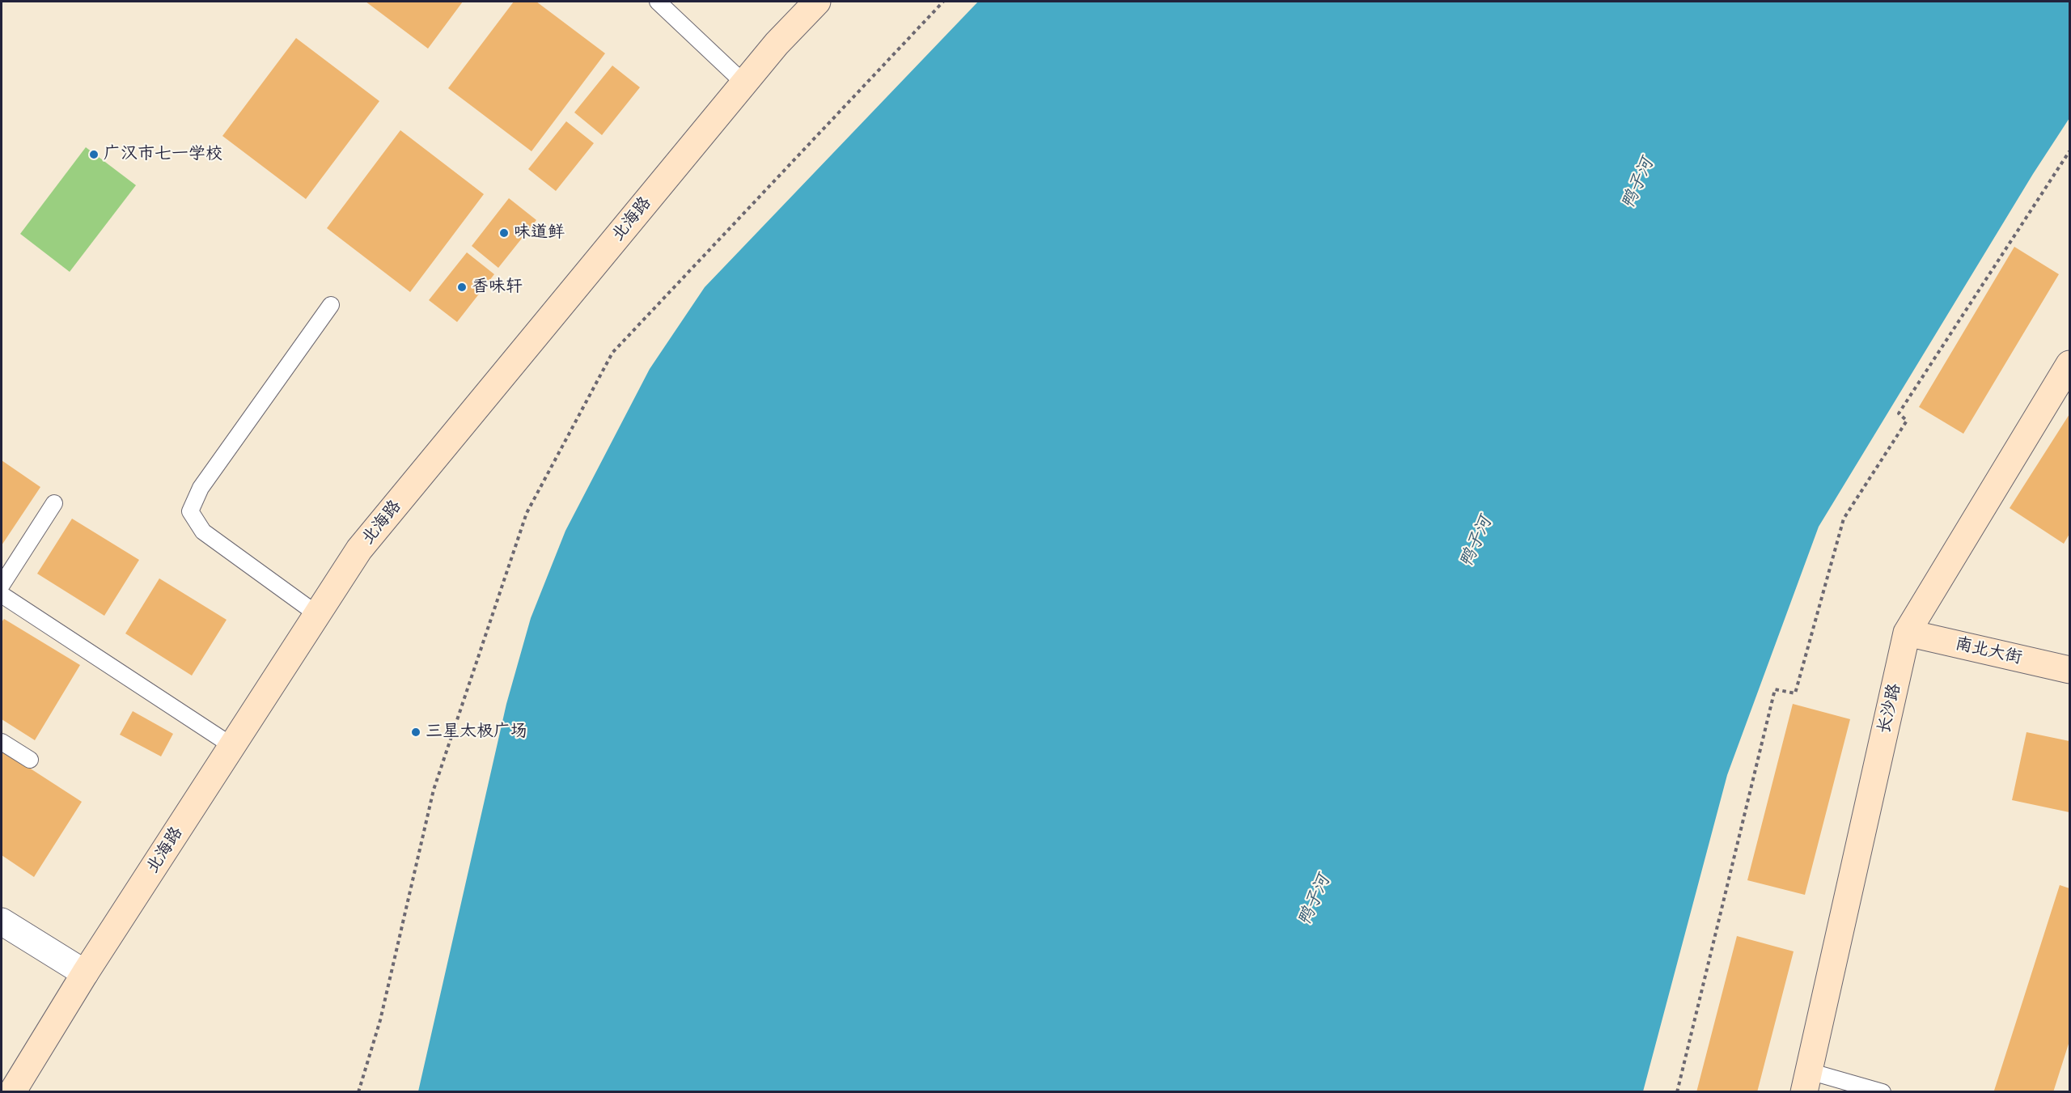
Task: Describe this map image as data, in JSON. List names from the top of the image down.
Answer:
{
  "streets": {
    "main road": ["北海路", "南北大街", "长沙路"]
  },
  "crossings": [
    ["南北大街", "长沙路"]
  ],
  "water": ["鸭子河"],
  "places": [
    "广汉市七一学校",
    "味道鲜",
    "香味轩",
    "三星太极广场"
  ]
}
